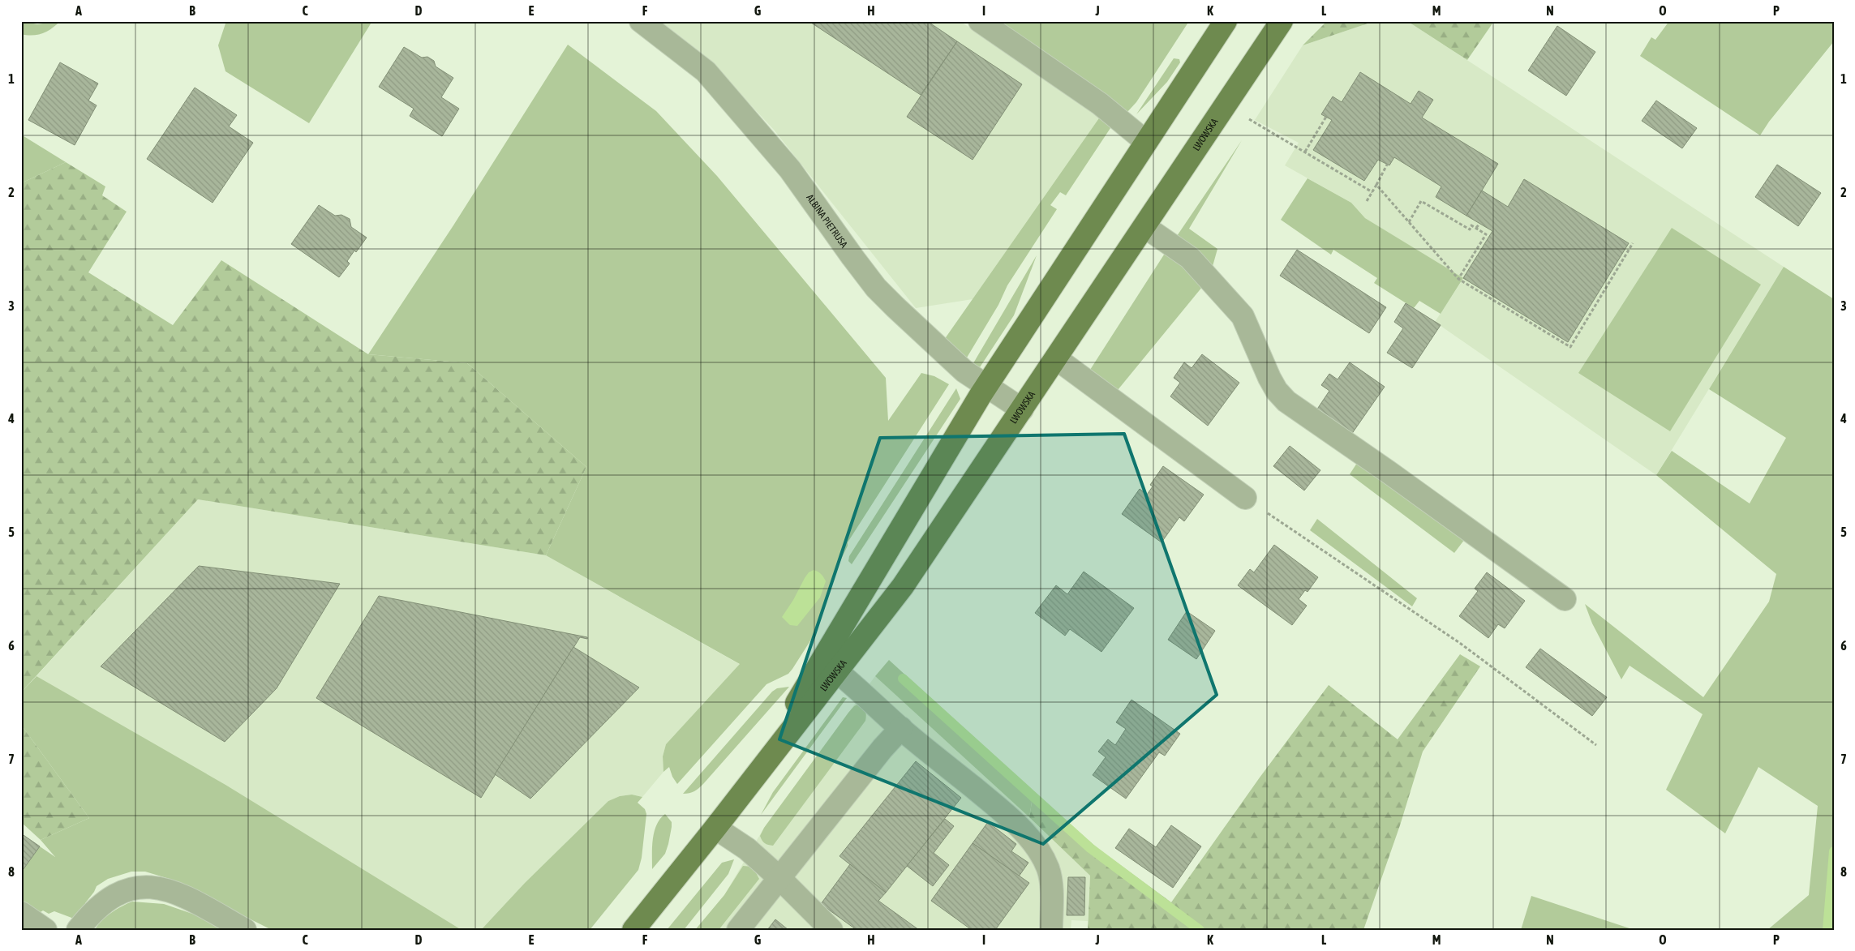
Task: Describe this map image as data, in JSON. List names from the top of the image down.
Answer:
{
  "streets": {
    "main road": ["LWOWSKA"],
    "street": ["ALBINA PIETRUSA"]
  },
  "crossings": [
    ["LWOWSKA", "ALBINA PIETRUSA"]
  ],
  "grid": {
    "columns": [
      "A",
      "B",
      "C",
      "D",
      "E",
      "F",
      "G",
      "H",
      "I",
      "J",
      "K",
      "L",
      "M",
      "N",
      "O",
      "P"
    ],
    "rows": [
      "1",
      "2",
      "3",
      "4",
      "5",
      "6",
      "7",
      "8"
    ]
  }
}
